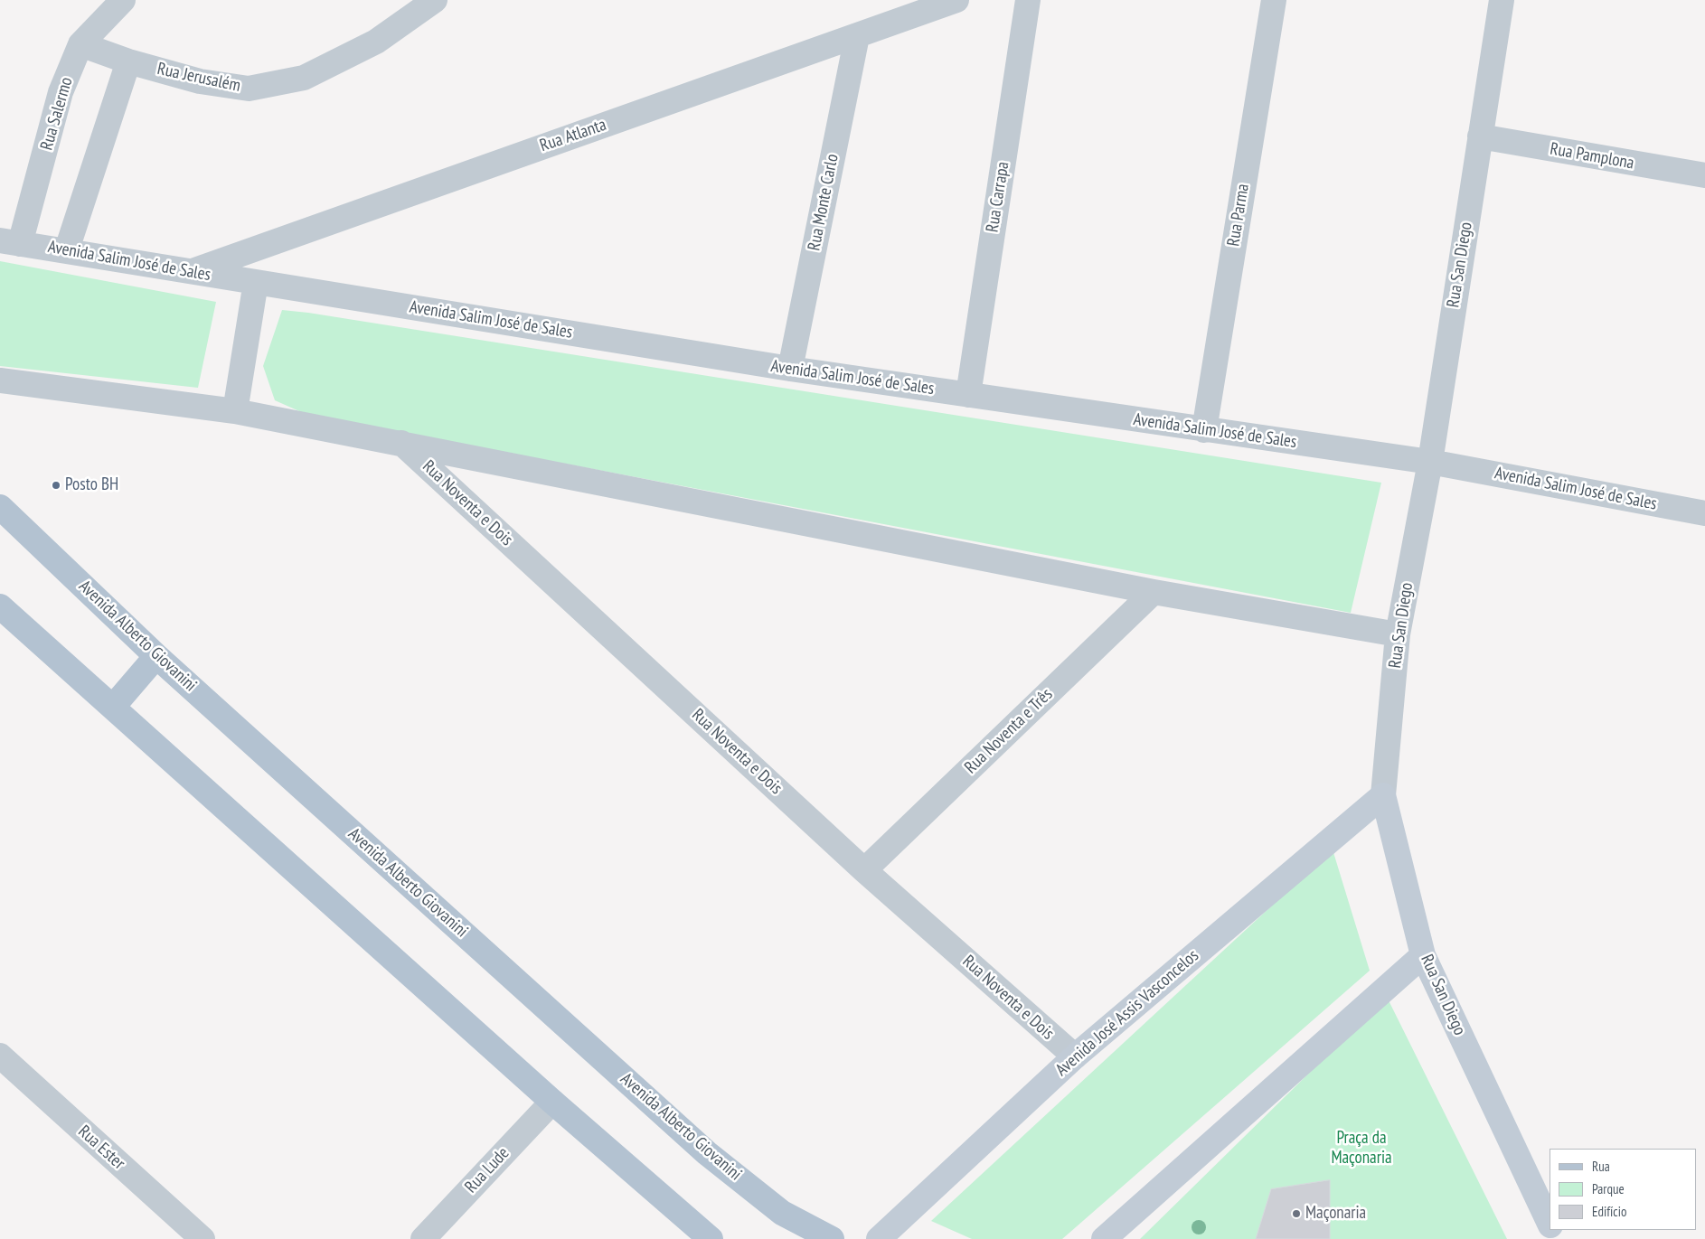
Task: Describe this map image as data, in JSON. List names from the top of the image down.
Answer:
{
  "streets": {
    "main road": ["Avenida Alberto Giovanini"],
    "street": [
      "Rua Jerusalém",
      "Rua Salermo",
      "Rua Atlanta",
      "Rua Pamplona",
      "Rua Carrapa",
      "Rua Monte Carlo",
      "Rua Parma",
      "Avenida Salim José de Sales",
      "Rua San Diego",
      "Rua Noventa e Dois",
      "Rua Noventa e Três",
      "Avenida José Assis Vasconcelos",
      "Rua Ester",
      "Rua Lude"
    ]
  },
  "crossings": [
    ["Rua Jerusalém", "Rua Salermo"],
    ["Rua Salermo", "Avenida Salim José de Sales"],
    ["Rua Atlanta", "Rua Monte Carlo"],
    ["Rua Atlanta", "Avenida Salim José de Sales"],
    ["Rua Pamplona", "Rua San Diego"],
    ["Rua Carrapa", "Avenida Salim José de Sales"],
    ["Rua Monte Carlo", "Avenida Salim José de Sales"],
    ["Rua Parma", "Avenida Salim José de Sales"],
    ["Avenida Salim José de Sales", "Rua San Diego"],
    ["Rua San Diego", "Avenida José Assis Vasconcelos"],
    ["Rua Noventa e Dois", "Rua Noventa e Três"],
    ["Rua Noventa e Dois", "Avenida José Assis Vasconcelos"]
  ],
  "parks": ["Praça da Maçonaria"],
  "places": ["Posto BH", "Maçonaria"],
  "legend": ["Rua", "Parque", "Edifício"]
}
